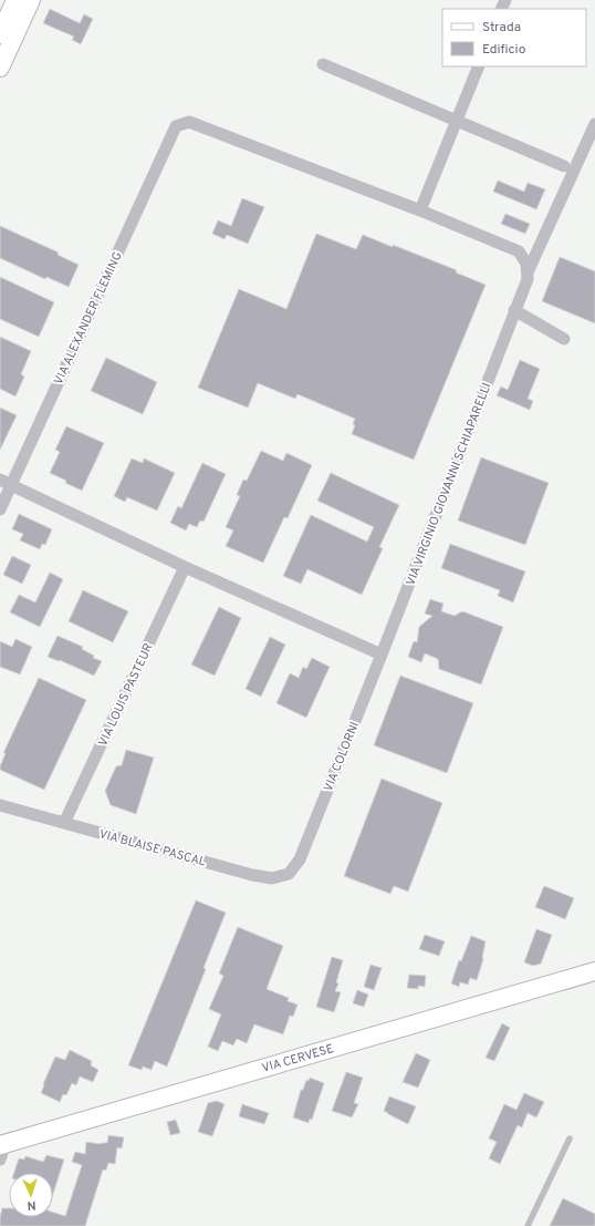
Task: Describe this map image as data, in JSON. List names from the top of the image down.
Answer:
{
  "streets": {
    "main road": ["VIA CERVESE"],
    "street": [
      "VIA ALEXANDER FLEMING",
      "VIA VIRGINIO GIOVANNI SCHIAPARELLI",
      "VIA LOUIS PASTEUR",
      "VIA COLORNI",
      "VIA BLAISE PASCAL"
    ]
  },
  "crossings": [
    ["VIA VIRGINIO GIOVANNI SCHIAPARELLI", "VIA COLORNI"],
    ["VIA LOUIS PASTEUR", "VIA BLAISE PASCAL"],
    ["VIA COLORNI", "VIA BLAISE PASCAL"]
  ],
  "legend": ["Strada", "Edificio"],
  "north": "bottom"
}
